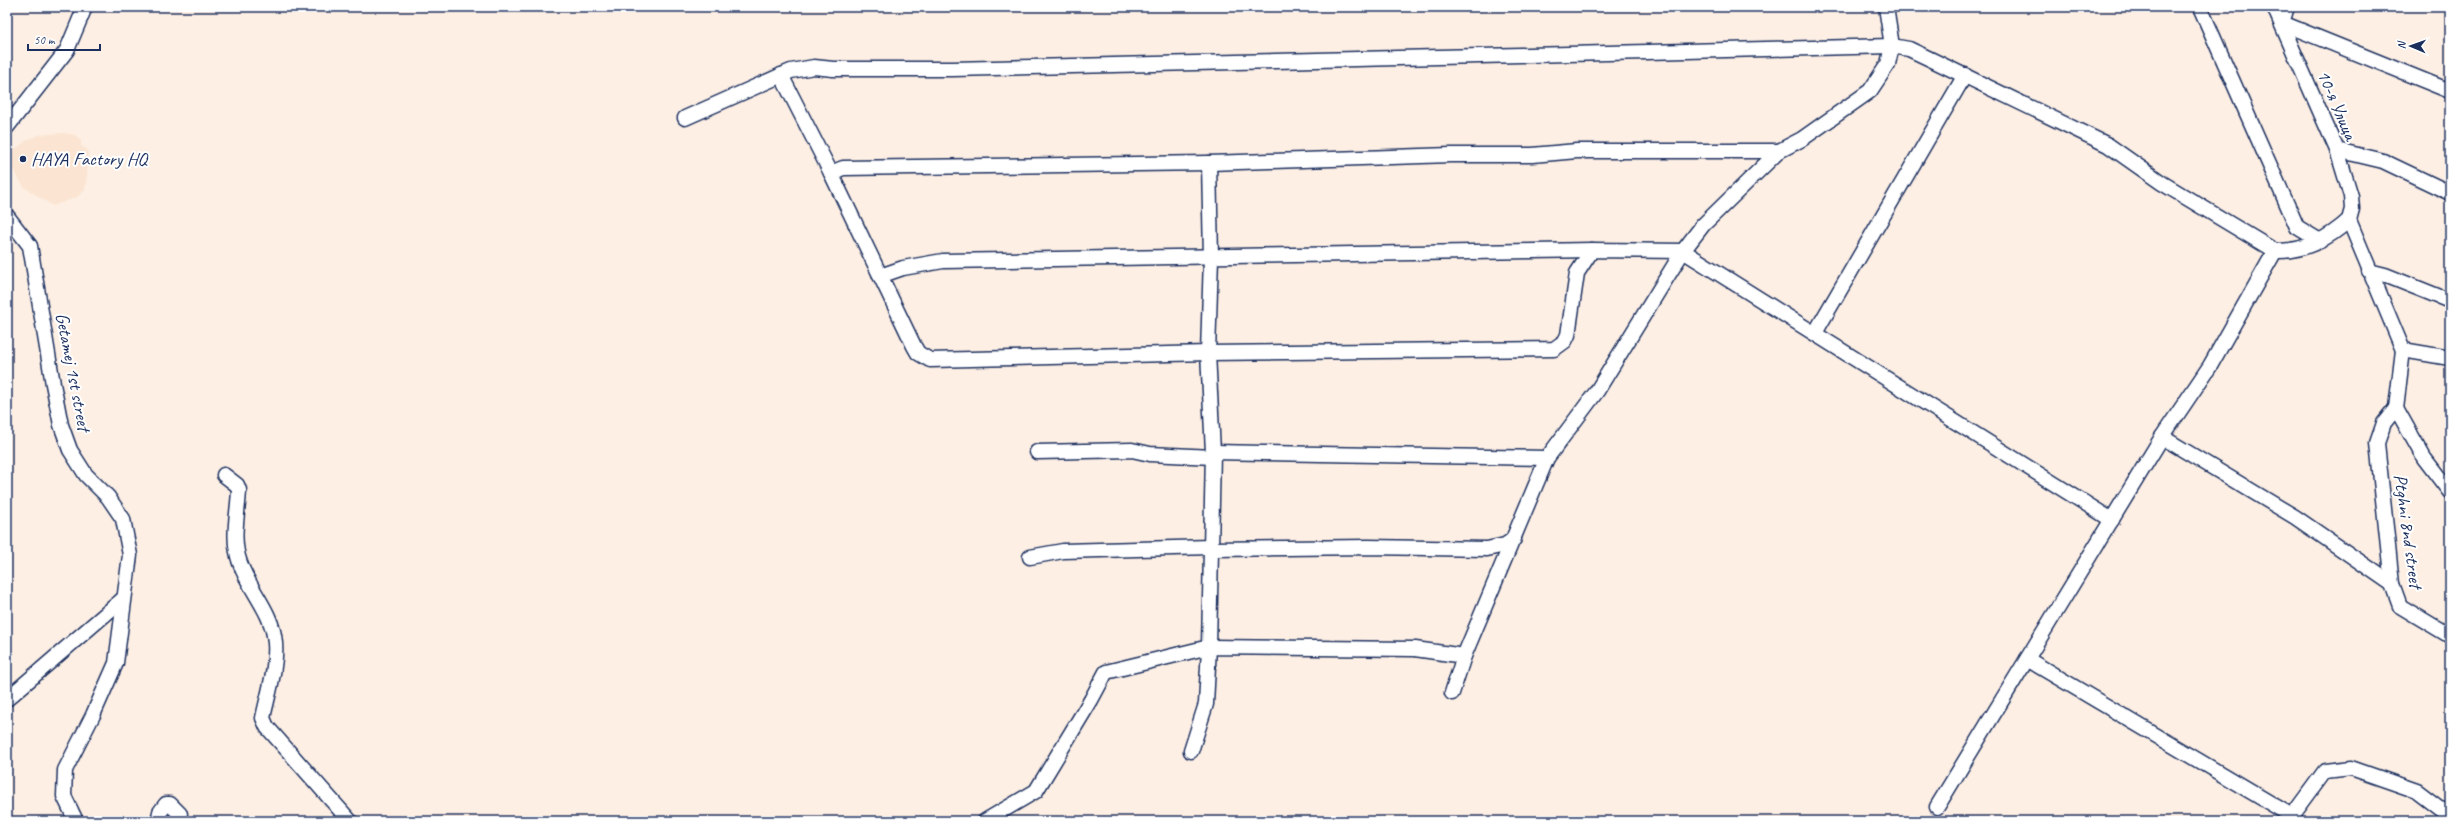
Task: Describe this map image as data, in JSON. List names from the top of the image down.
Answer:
{
  "streets": {
    "street": ["10-я Улица", "Getamej 1st street", "Ptghni 8nd street"]
  },
  "places": ["HAYA Factory HQ"],
  "scale_bar": "50 m",
  "north": "left"
}
